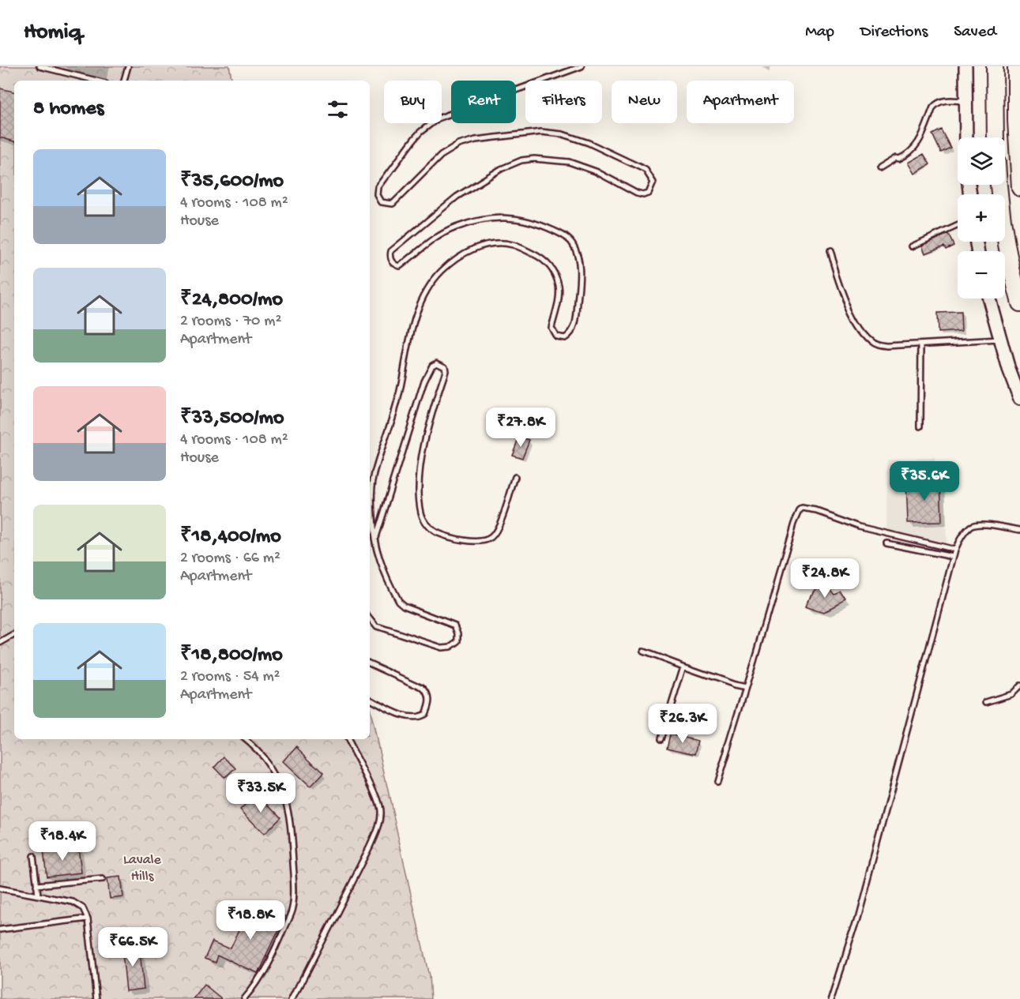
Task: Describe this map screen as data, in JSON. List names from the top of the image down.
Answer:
{
  "parks": ["Lavale Hills"],
  "page": {
    "header": "Homiq",
    "nav": ["Map", "Directions", "Saved"],
    "chip": [
      "Buy",
      "Rent",
      "Filters",
      "New",
      "Apartment"
    ],
    "heading": "8 homes",
    "map_buttons": ["+", "−"],
    "list": [
      {
        "name": "₹35,600/mo",
        "note": "4 rooms · 108 m² · House"
      },
      {
        "name": "₹24,800/mo",
        "note": "2 rooms · 70 m² · Apartment"
      },
      {
        "name": "₹33,500/mo",
        "note": "4 rooms · 108 m² · House"
      },
      {
        "name": "₹18,400/mo",
        "note": "2 rooms · 66 m² · Apartment"
      },
      {
        "name": "₹18,800/mo",
        "note": "2 rooms · 54 m² · Apartment"
      }
    ],
    "price": [
      "₹27.8K",
      "₹35.6K",
      "₹24.8K",
      "₹26.3K",
      "₹33.5K",
      "₹18.4K",
      "₹18.8K",
      "₹66.5K"
    ]
  }
}
